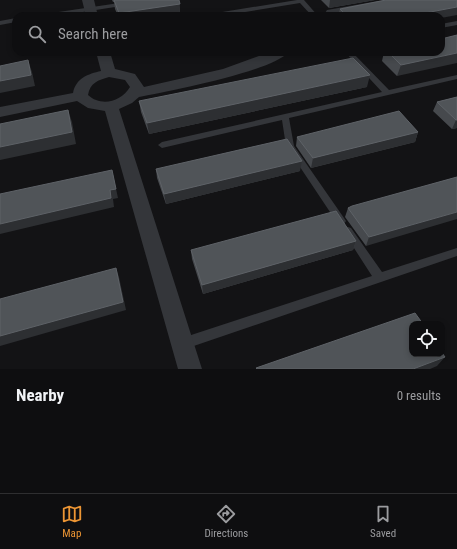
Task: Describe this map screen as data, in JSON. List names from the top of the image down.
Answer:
{
  "page": {
    "search": "Search here",
    "heading": ["Nearby", "0 results"],
    "nav": ["Map", "Directions", "Saved"]
  }
}
